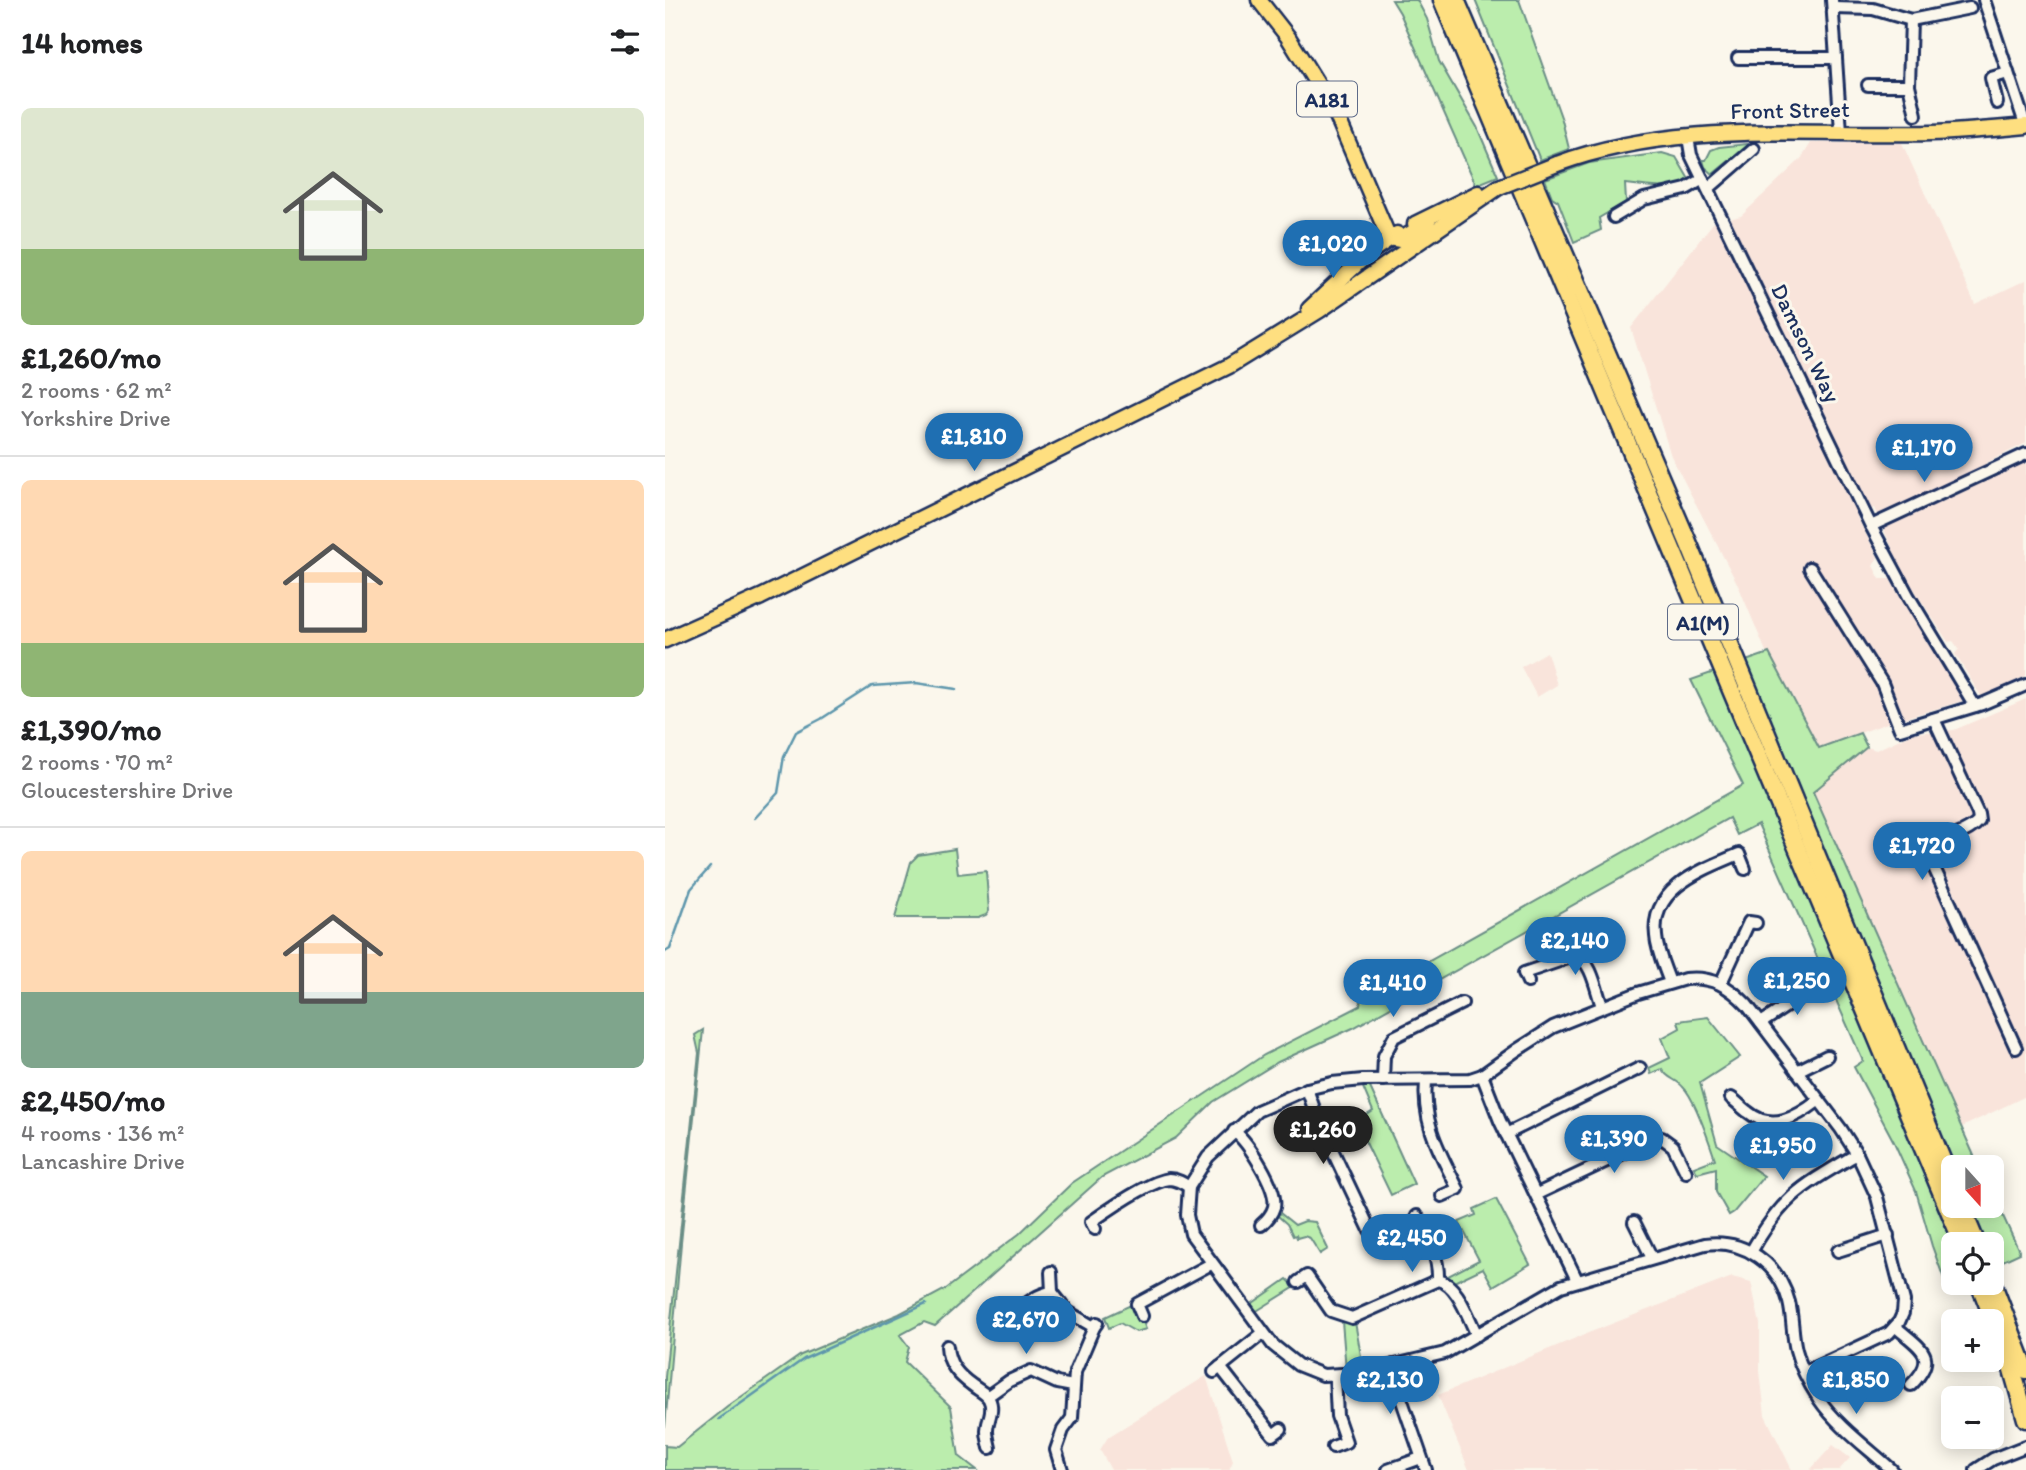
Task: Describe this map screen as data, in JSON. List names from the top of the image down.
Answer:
{
  "streets": {
    "highway": ["A1(M)"],
    "main road": ["A181", "Front Street"],
    "street": ["Damson Way"]
  },
  "crossings": [
    ["Front Street", "Damson Way"]
  ],
  "north": "bottom",
  "page": {
    "heading": "14 homes",
    "list": [
      {
        "name": "£1,260/mo",
        "note": "2 rooms · 62 m² · Yorkshire Drive"
      },
      {
        "name": "£1,390/mo",
        "note": "2 rooms · 70 m² · Gloucestershire Drive"
      },
      {
        "name": "£2,450/mo",
        "note": "4 rooms · 136 m² · Lancashire Drive"
      }
    ],
    "price": [
      "£1,020",
      "£1,810",
      "£1,170",
      "£1,720",
      "£2,140",
      "£1,250",
      "£1,410",
      "£1,260",
      "£1,390",
      "£1,950",
      "£2,450",
      "£2,670",
      "£2,130",
      "£1,850"
    ],
    "map_buttons": ["+", "−"]
  }
}
